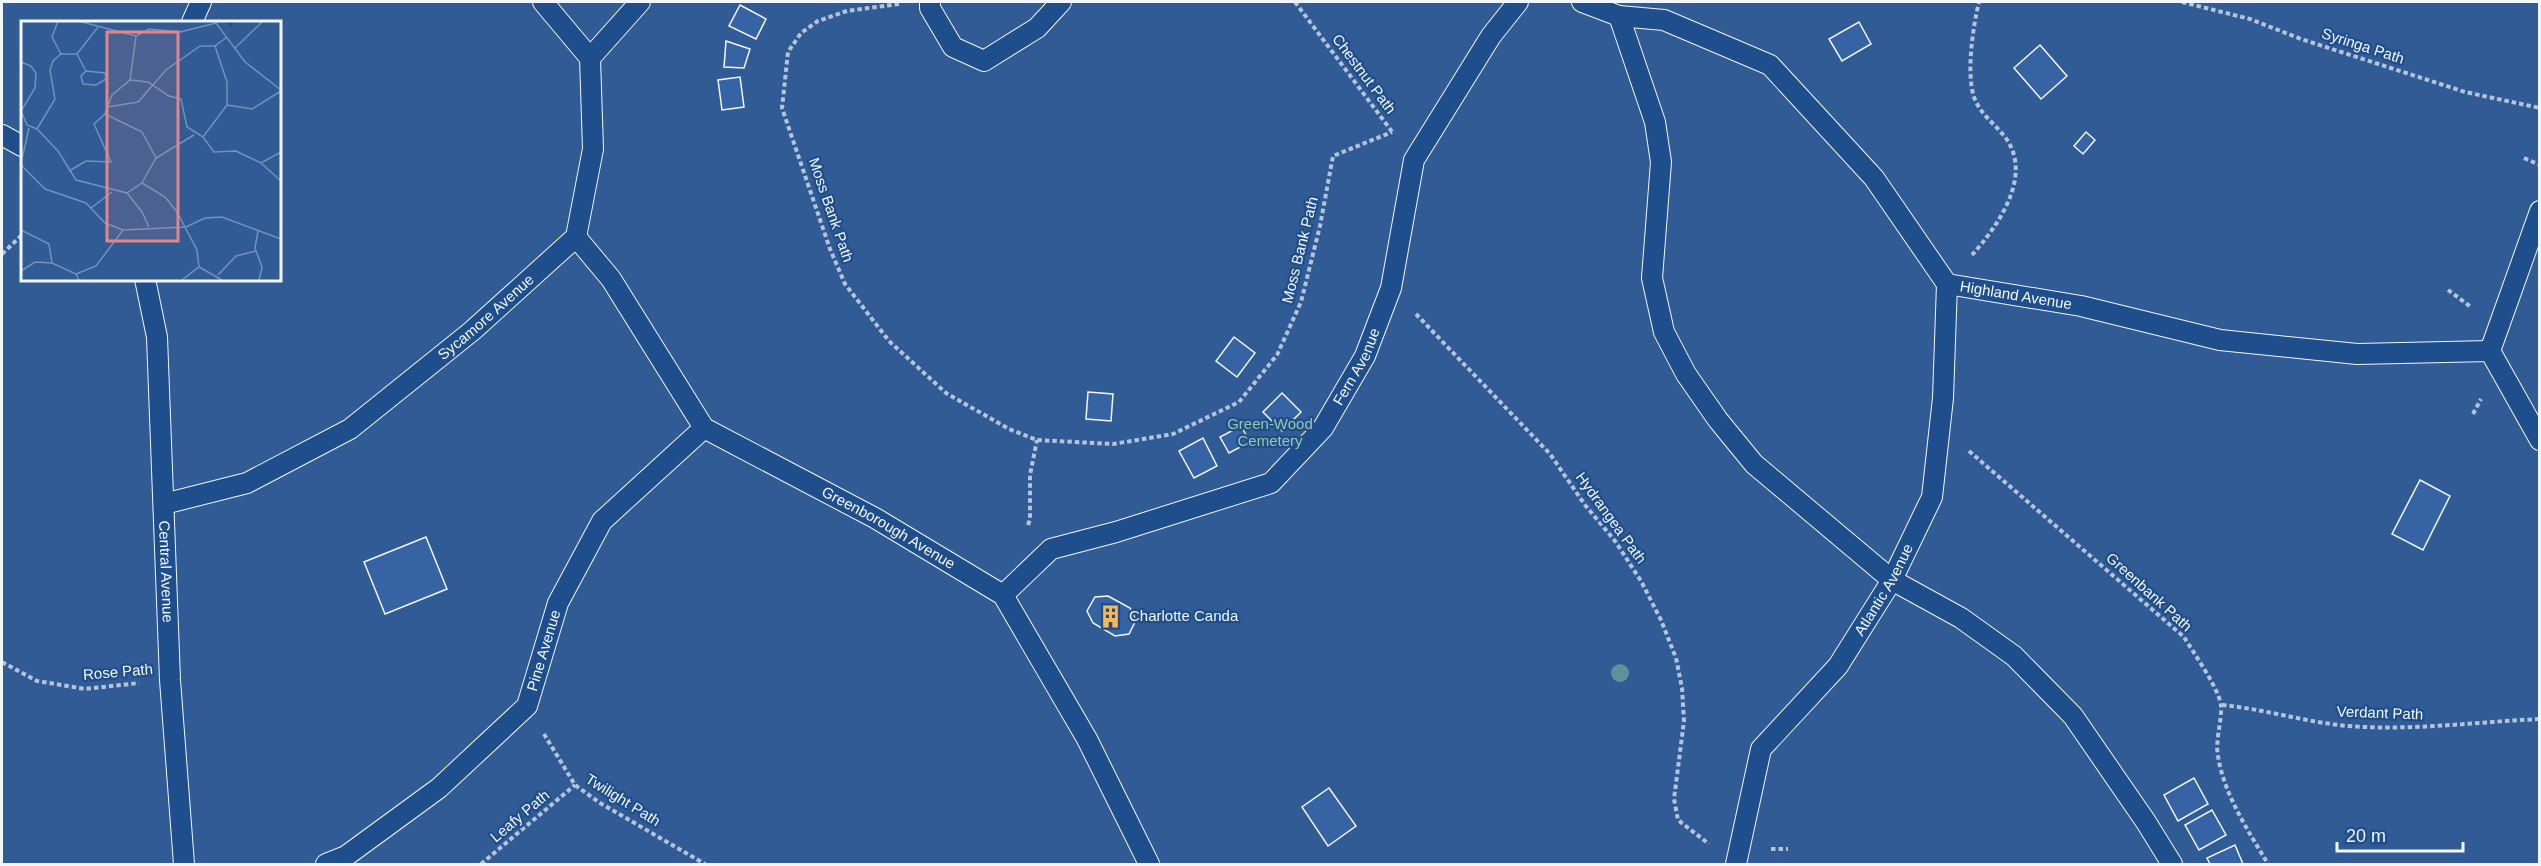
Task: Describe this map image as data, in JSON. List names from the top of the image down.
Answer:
{
  "streets": {
    "lane": [
      "Highland Avenue",
      "Sycamore Avenue",
      "Fern Avenue",
      "Greenborough Avenue",
      "Central Avenue",
      "Atlantic Avenue",
      "Pine Avenue"
    ],
    "path": [
      "Syringa Path",
      "Chestnut Path",
      "Moss Bank Path",
      "Hydrangea Path",
      "Greenbank Path",
      "Rose Path",
      "Verdant Path",
      "Twilight Path",
      "Leafy Path"
    ]
  },
  "crossings": [
    ["Chestnut Path", "Moss Bank Path"],
    ["Chestnut Path", "Fern Avenue"],
    ["Highland Avenue", "Atlantic Avenue"],
    ["Sycamore Avenue", "Central Avenue"],
    ["Fern Avenue", "Hydrangea Path"],
    ["Fern Avenue", "Greenborough Avenue"],
    ["Hydrangea Path", "Atlantic Avenue"],
    ["Greenborough Avenue", "Pine Avenue"],
    ["Central Avenue", "Rose Path"],
    ["Atlantic Avenue", "Greenbank Path"],
    ["Greenbank Path", "Verdant Path"],
    ["Pine Avenue", "Twilight Path"],
    ["Twilight Path", "Leafy Path"]
  ],
  "parks": ["Green-Wood Cemetery"],
  "places": {
    "building": ["Charlotte Canda"]
  },
  "scale_bar": "20 m"
}
